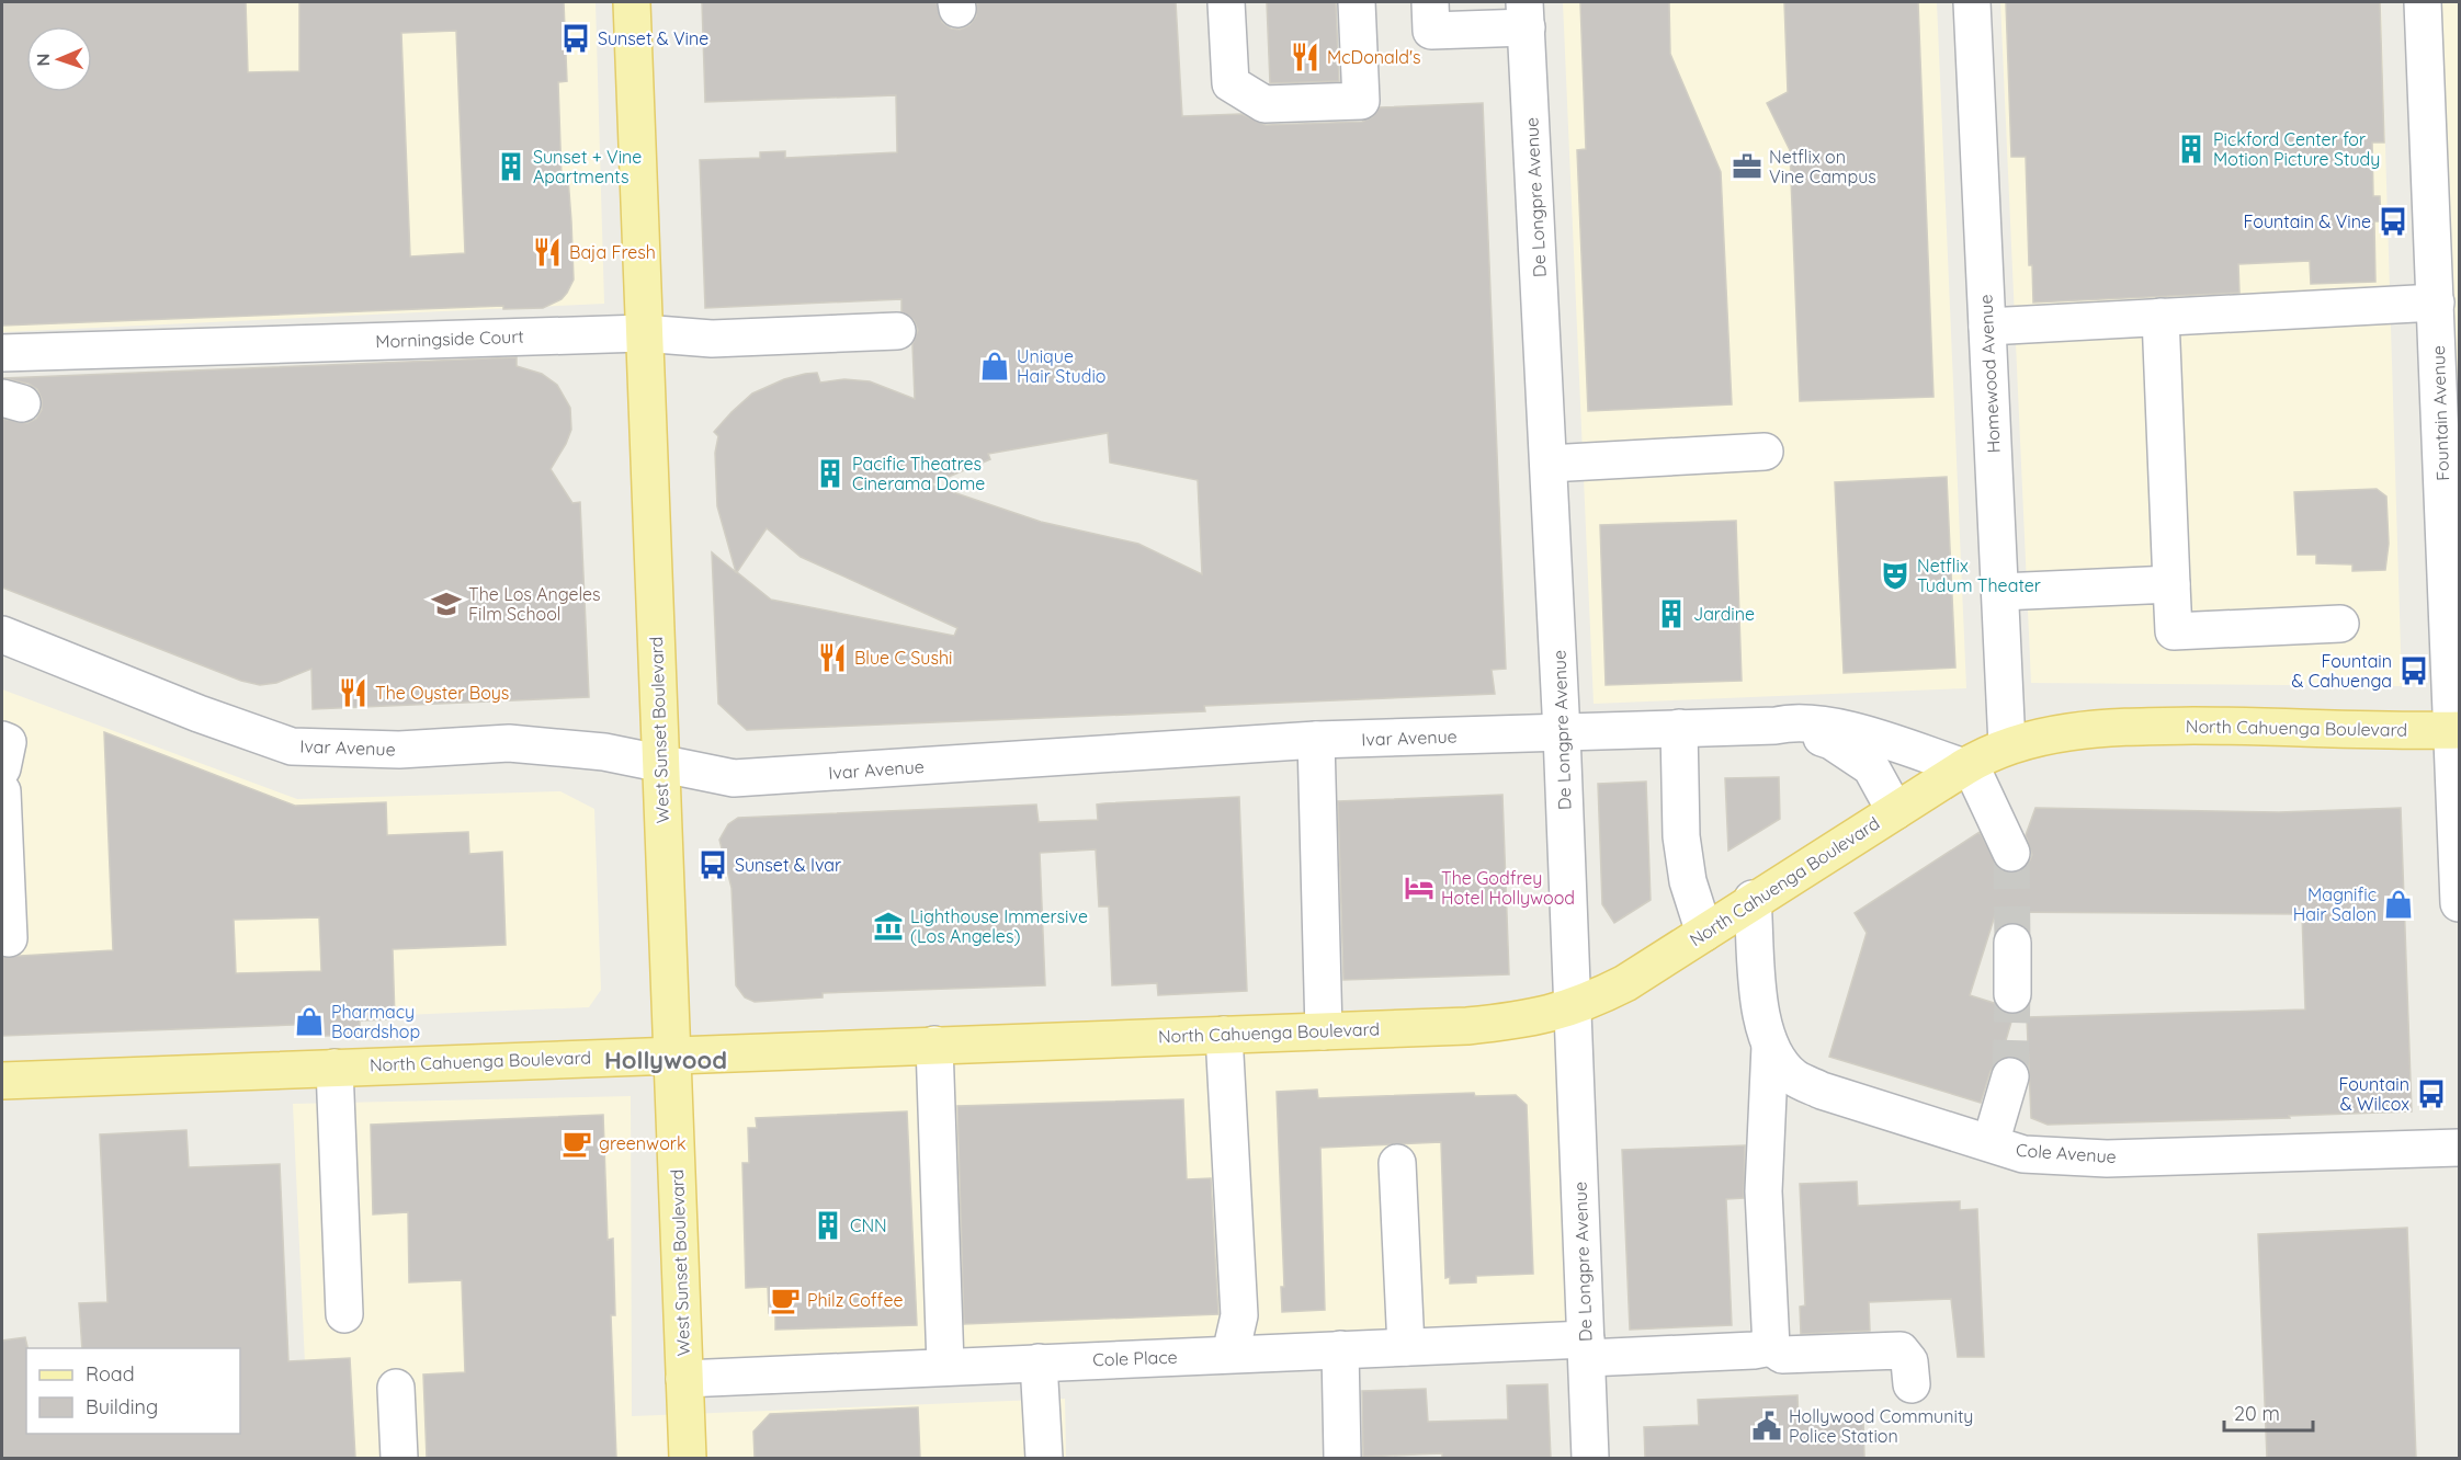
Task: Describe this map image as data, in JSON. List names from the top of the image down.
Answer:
{
  "streets": {
    "main road": ["North Cahuenga Boulevard", "West Sunset Boulevard"],
    "street": [
      "De Longpre Avenue",
      "Morningside Court",
      "Homewood Avenue",
      "Fountain Avenue",
      "Ivar Avenue",
      "Cole Avenue",
      "Cole Place"
    ]
  },
  "crossings": [
    ["De Longpre Avenue", "North Cahuenga Boulevard"],
    ["De Longpre Avenue", "Ivar Avenue"],
    ["De Longpre Avenue", "Cole Place"],
    ["Morningside Court", "West Sunset Boulevard"],
    ["Homewood Avenue", "North Cahuenga Boulevard"],
    ["Fountain Avenue", "North Cahuenga Boulevard"],
    ["North Cahuenga Boulevard", "West Sunset Boulevard"],
    ["North Cahuenga Boulevard", "Ivar Avenue"],
    ["North Cahuenga Boulevard", "Cole Avenue"],
    ["West Sunset Boulevard", "Ivar Avenue"],
    ["West Sunset Boulevard", "Cole Place"]
  ],
  "districts": ["Hollywood"],
  "places": {
    "bus stop": [
      "Sunset & Vine",
      "Fountain & Vine",
      "Fountain & Cahuenga",
      "Sunset & Ivar",
      "Fountain & Wilcox"
    ],
    "restaurant": [
      "McDonald's",
      "Baja Fresh",
      "Blue C Sushi",
      "The Oyster Boys"
    ],
    "building": [
      "Pickford Center for Motion Picture Study",
      "Sunset + Vine Apartments",
      "Pacific Theatres Cinerama Dome",
      "Jardine",
      "CNN"
    ],
    "office": ["Netflix on Vine Campus"],
    "shop": ["Unique Hair Studio", "Magnific Hair Salon", "Pharmacy Boardshop"],
    "theatre": ["Netflix Tudum Theater"],
    "school or university": ["The Los Angeles Film School"],
    "hotel": ["The Godfrey Hotel Hollywood"],
    "museum": ["Lighthouse Immersive (Los Angeles)"],
    "cafe": ["greenwork", "Philz Coffee"],
    "public building": ["Hollywood Community Police Station"]
  },
  "legend": ["Road", "Building"],
  "scale_bar": "20 m",
  "north": "left"
}
